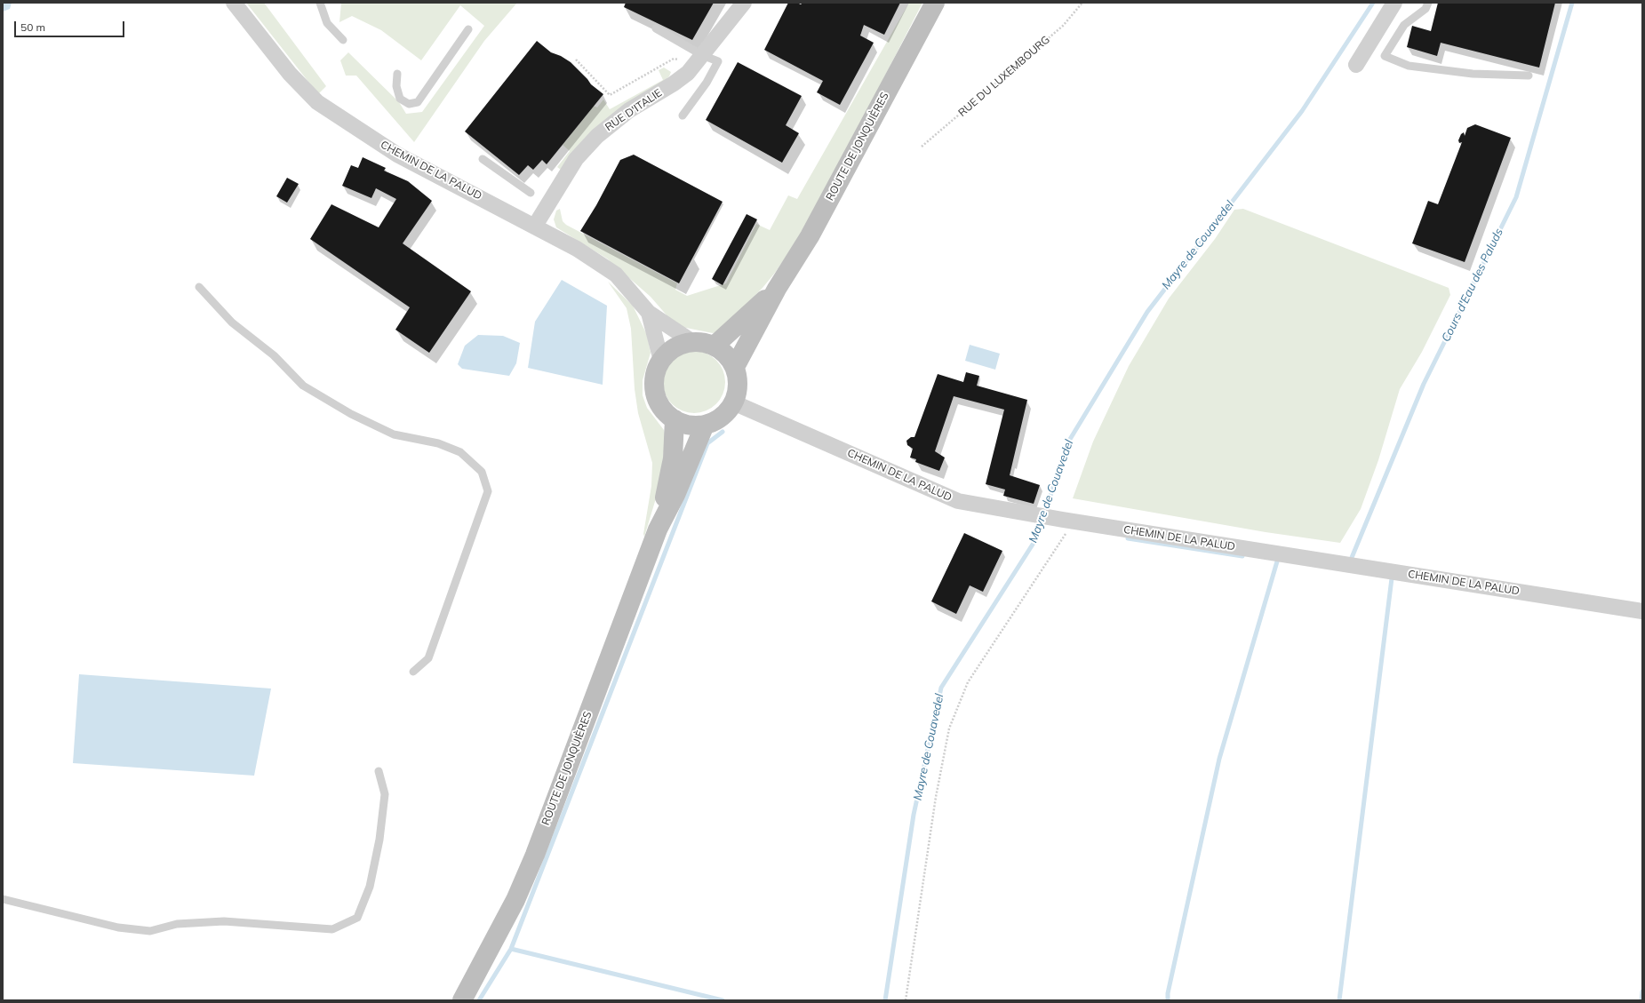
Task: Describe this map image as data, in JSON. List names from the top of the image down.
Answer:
{
  "streets": {
    "main road": ["ROUTE DE JONQUIÈRES"],
    "street": ["RUE D'ITALIE", "CHEMIN DE LA PALUD"],
    "path": ["RUE DU LUXEMBOURG"]
  },
  "crossings": [
    ["RUE D'ITALIE", "CHEMIN DE LA PALUD"],
    ["ROUTE DE JONQUIÈRES", "CHEMIN DE LA PALUD"]
  ],
  "water": ["Mayre de Couavedel", "Cours d'Eau des Paluds"],
  "scale_bar": "50 m"
}
